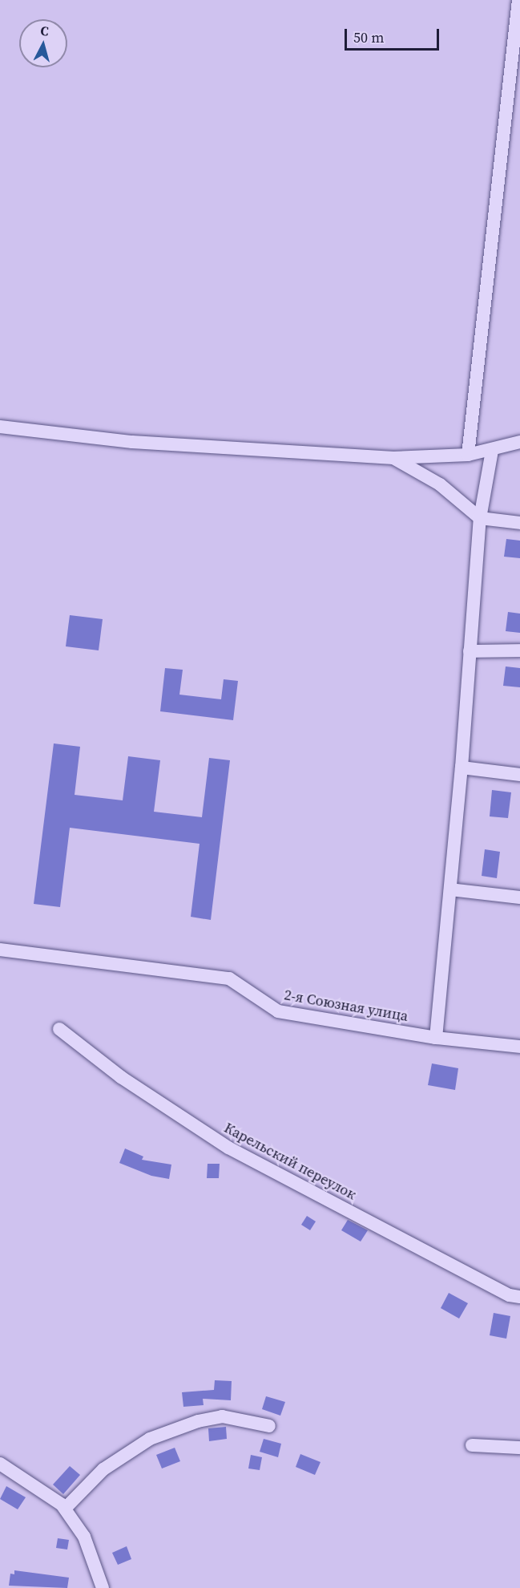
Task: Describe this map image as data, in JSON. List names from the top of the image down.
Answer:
{
  "streets": {
    "street": ["2-я Союзная улица", "Карельский переулок"]
  },
  "scale_bar": "50 m",
  "north": "top"
}
